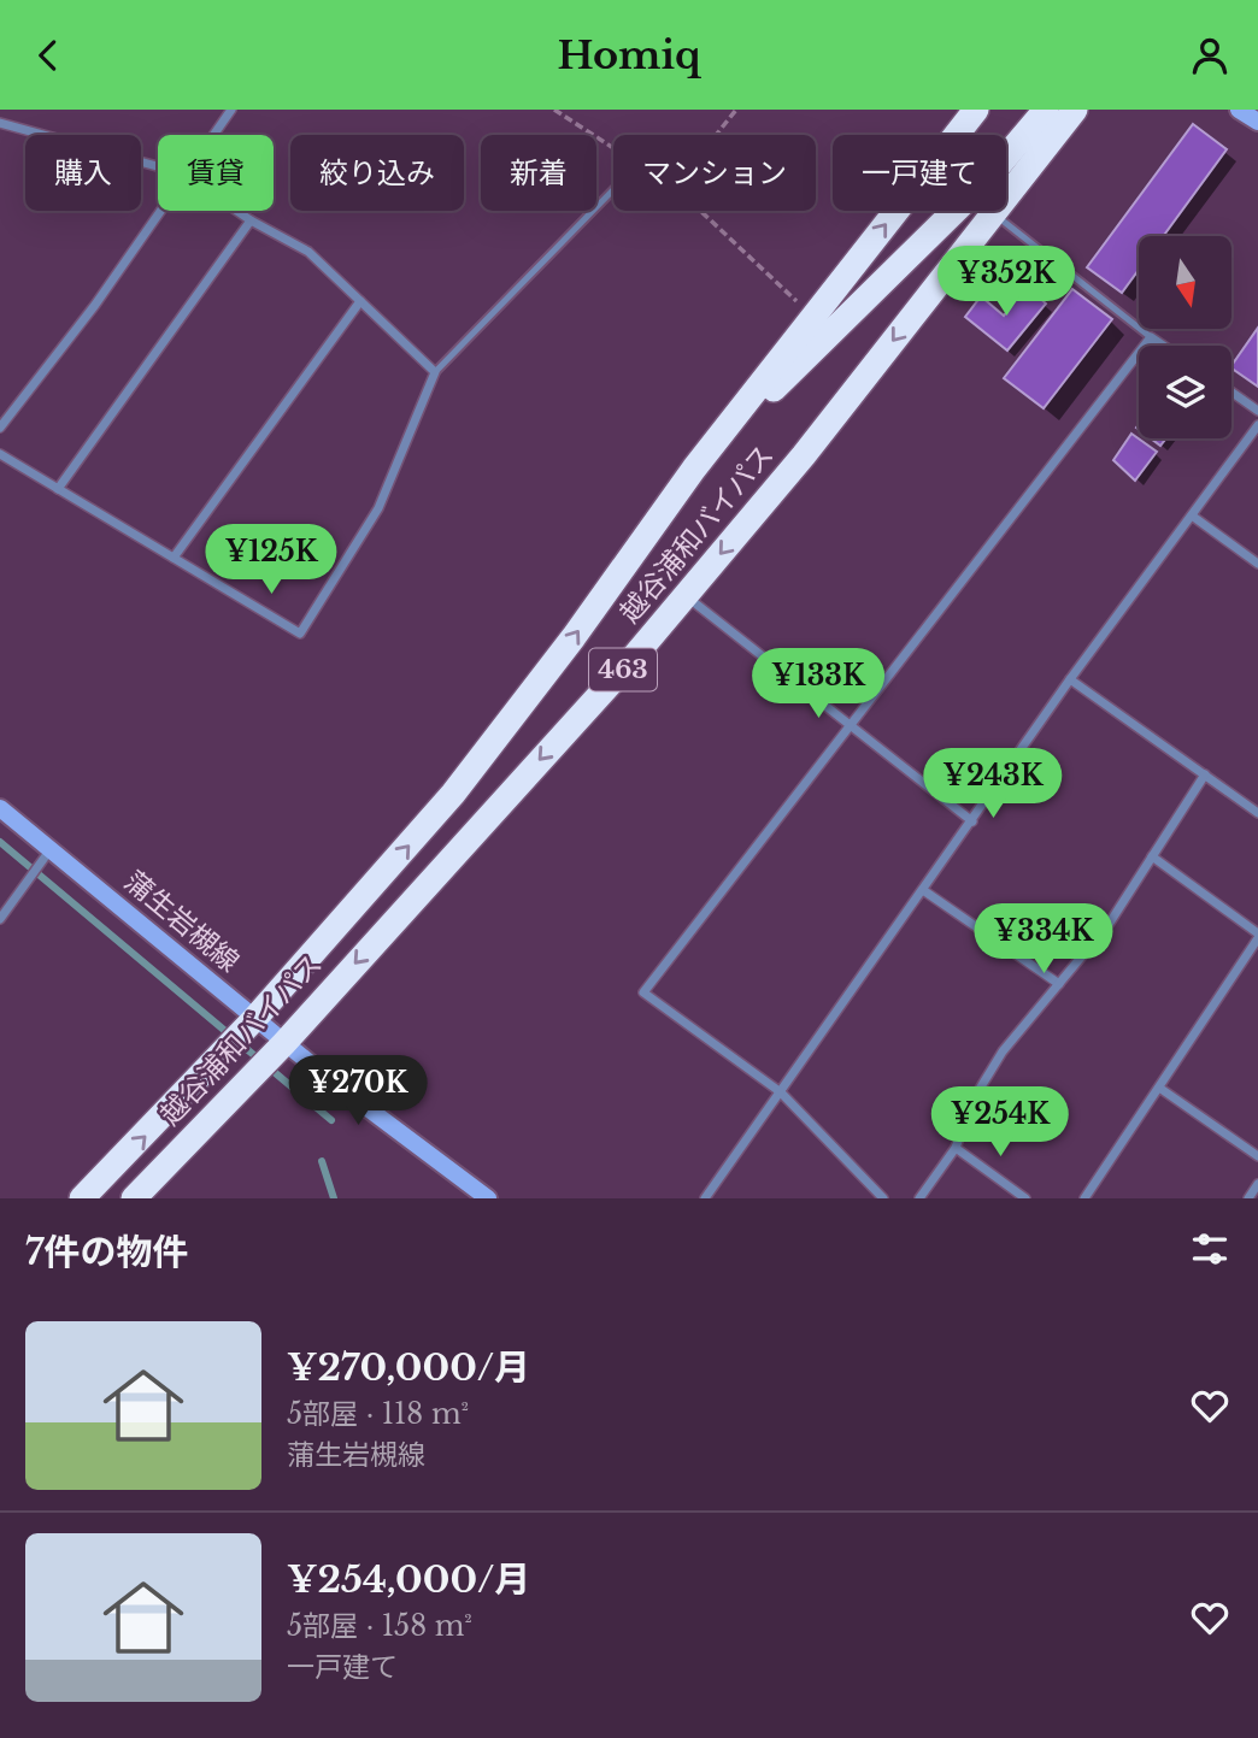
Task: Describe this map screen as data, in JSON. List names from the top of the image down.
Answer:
{
  "streets": {
    "highway": ["越谷浦和バイパス", "463"],
    "main road": ["蒲生岩槻線"]
  },
  "crossings": [
    ["越谷浦和バイパス", "蒲生岩槻線"]
  ],
  "north": "bottom",
  "page": {
    "header": "Homiq",
    "chip": [
      "購入",
      "賃貸",
      "絞り込み",
      "新着",
      "マンション",
      "一戸建て"
    ],
    "price": [
      "¥352K",
      "¥125K",
      "¥133K",
      "¥243K",
      "¥334K",
      "¥270K",
      "¥254K"
    ],
    "heading": "7件の物件",
    "list": [
      {
        "name": "¥270,000/月",
        "note": "5部屋 · 118 m² · 蒲生岩槻線"
      },
      {
        "name": "¥254,000/月",
        "note": "5部屋 · 158 m² · 一戸建て"
      }
    ]
  }
}
